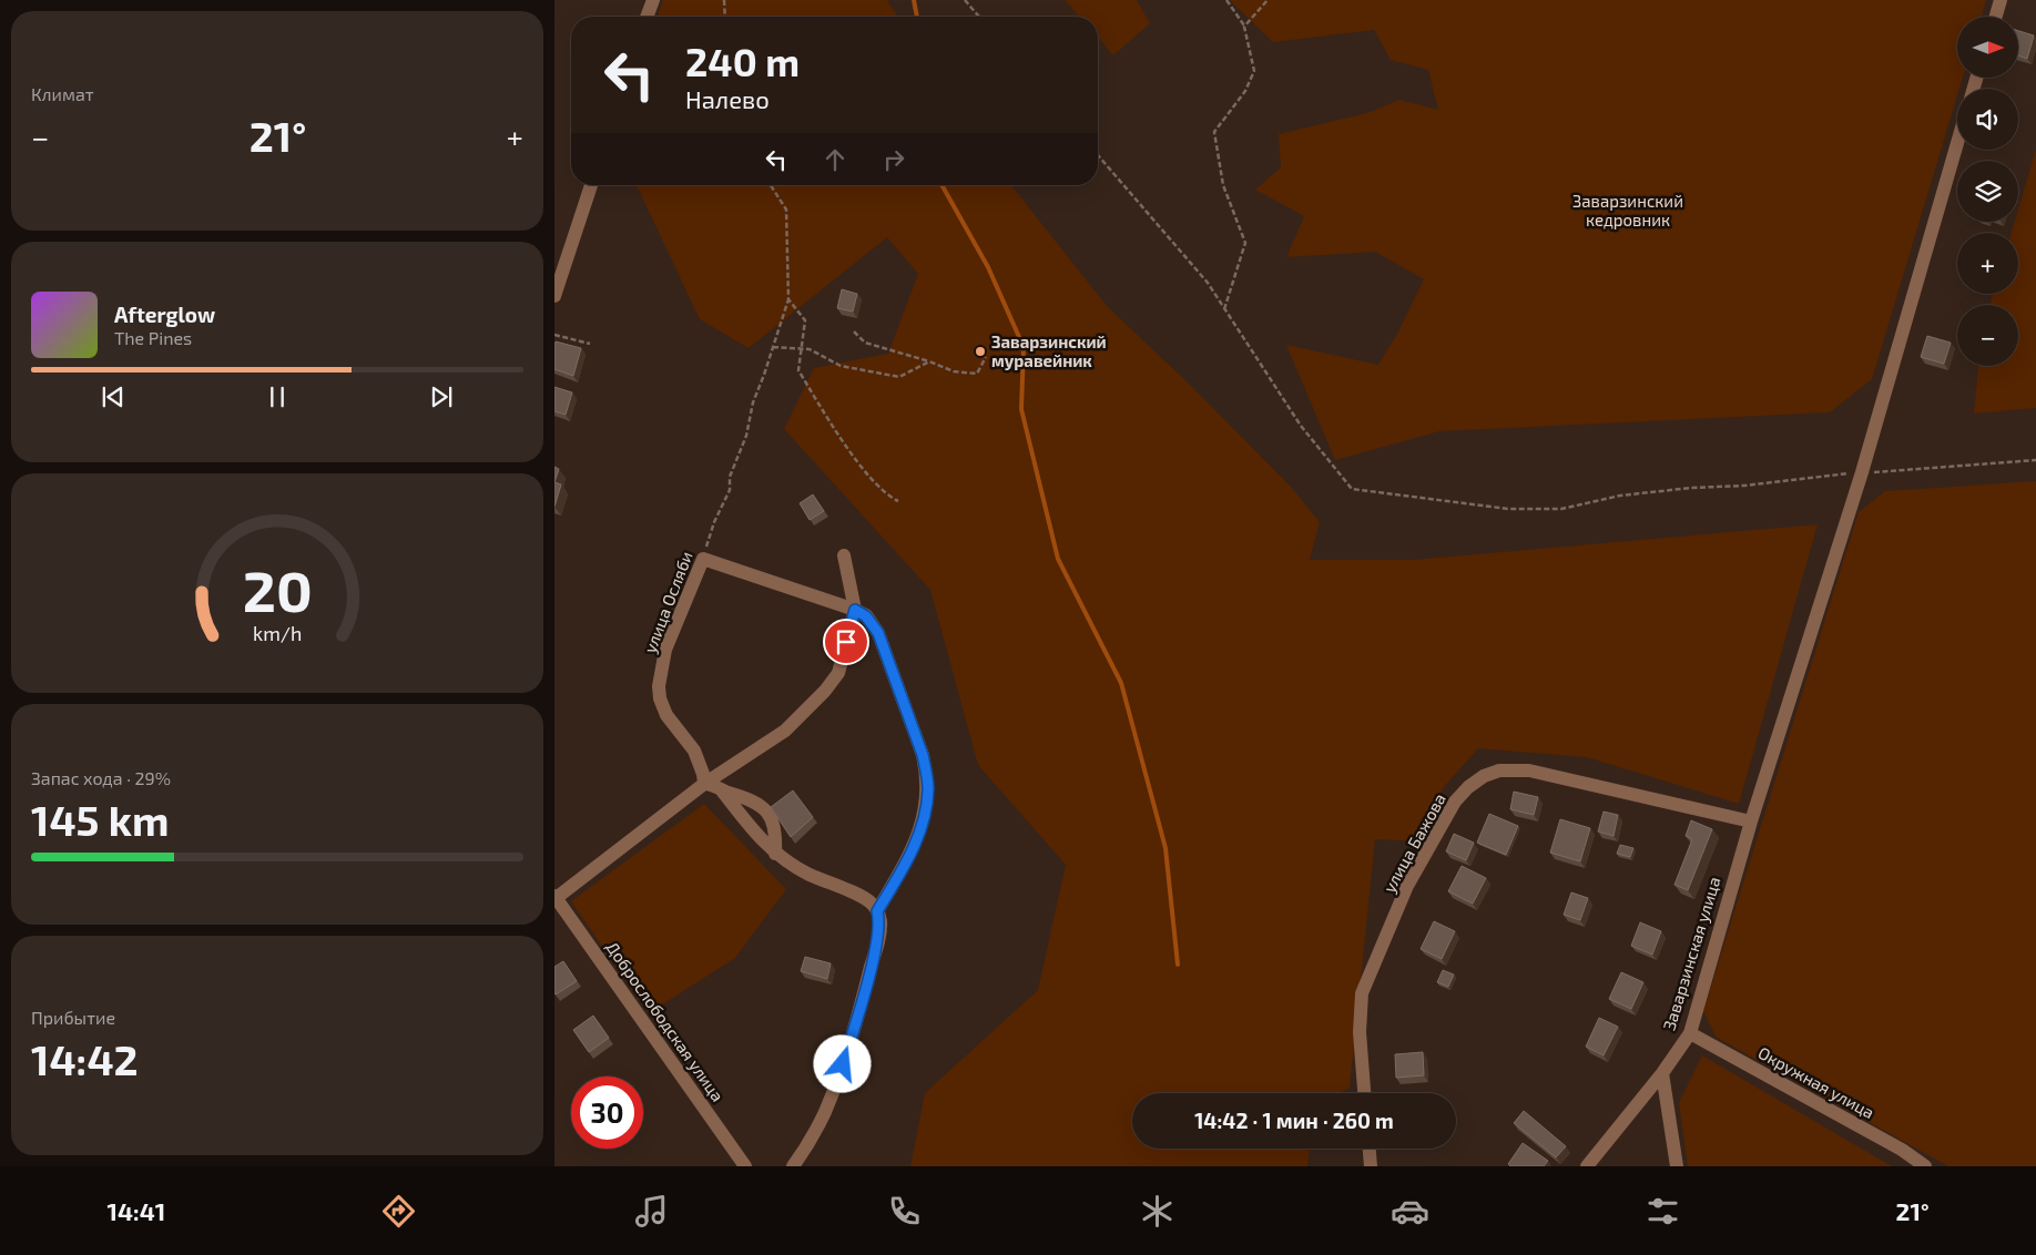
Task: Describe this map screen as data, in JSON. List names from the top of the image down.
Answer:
{
  "streets": {
    "street": [
      "улица Осляби",
      "улица Бажова",
      "Заварзинская улица",
      "Доброслободская улица",
      "Окружная улица"
    ]
  },
  "crossings": [
    ["улица Бажова", "Заварзинская улица"],
    ["Заварзинская улица", "Окружная улица"]
  ],
  "parks": ["Заварзинский кедровник"],
  "places": ["Заварзинский муравейник"],
  "north": "right",
  "page": {
    "tile": [
      "Климат",
      ["Запас хода · 29%", "145 km"],
      ["Прибытие", "14:42"]
    ],
    "map_buttons": ["+", "−"],
    "turn": ["240 m", "Налево"],
    "heat": ["−", "21°", "+"],
    "song": ["Afterglow", "The Pines"],
    "limit": "30",
    "trip": "14:42 · 1 мин · 260 m",
    "tabs": ["14:41", "21°"],
    "gauge": ["20", "km/h"]
  }
}
